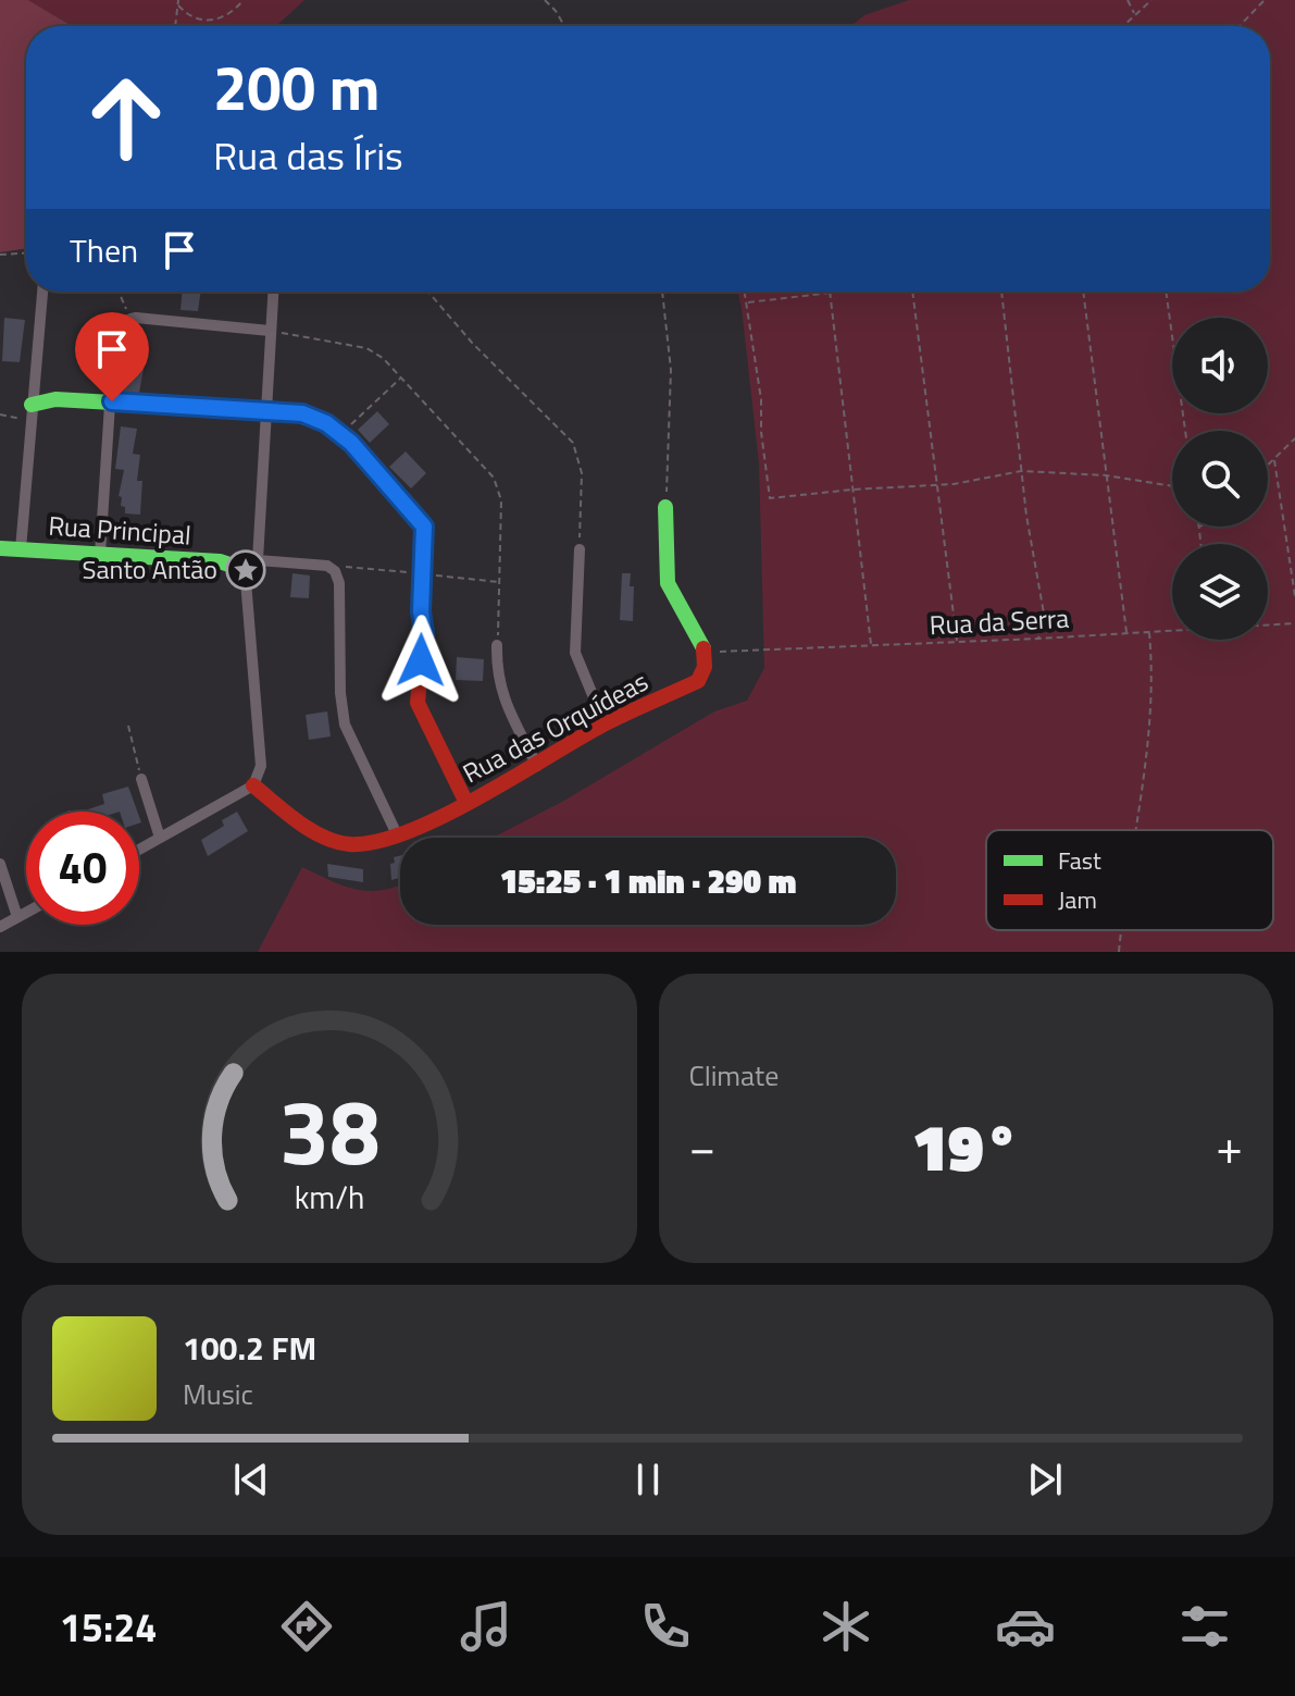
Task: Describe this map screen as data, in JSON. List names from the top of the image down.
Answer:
{
  "streets": {
    "street": ["Rua Principal", "Rua das Orquídeas"],
    "path": ["Rua da Serra"]
  },
  "crossings": [
    ["Rua da Serra", "Rua das Orquídeas"]
  ],
  "places": {
    "place": ["Santo Antão"]
  },
  "legend": ["Fast", "Jam"],
  "page": {
    "turn": ["200 m", "Rua das Íris"],
    "then": "Then",
    "limit": "40",
    "trip": "15:25 · 1 min · 290 m",
    "tile": "Climate",
    "heat": ["−", "19°", "+"],
    "song": ["100.2 FM", "Music"],
    "tabs": "15:24",
    "gauge": ["38", "km/h"]
  }
}
